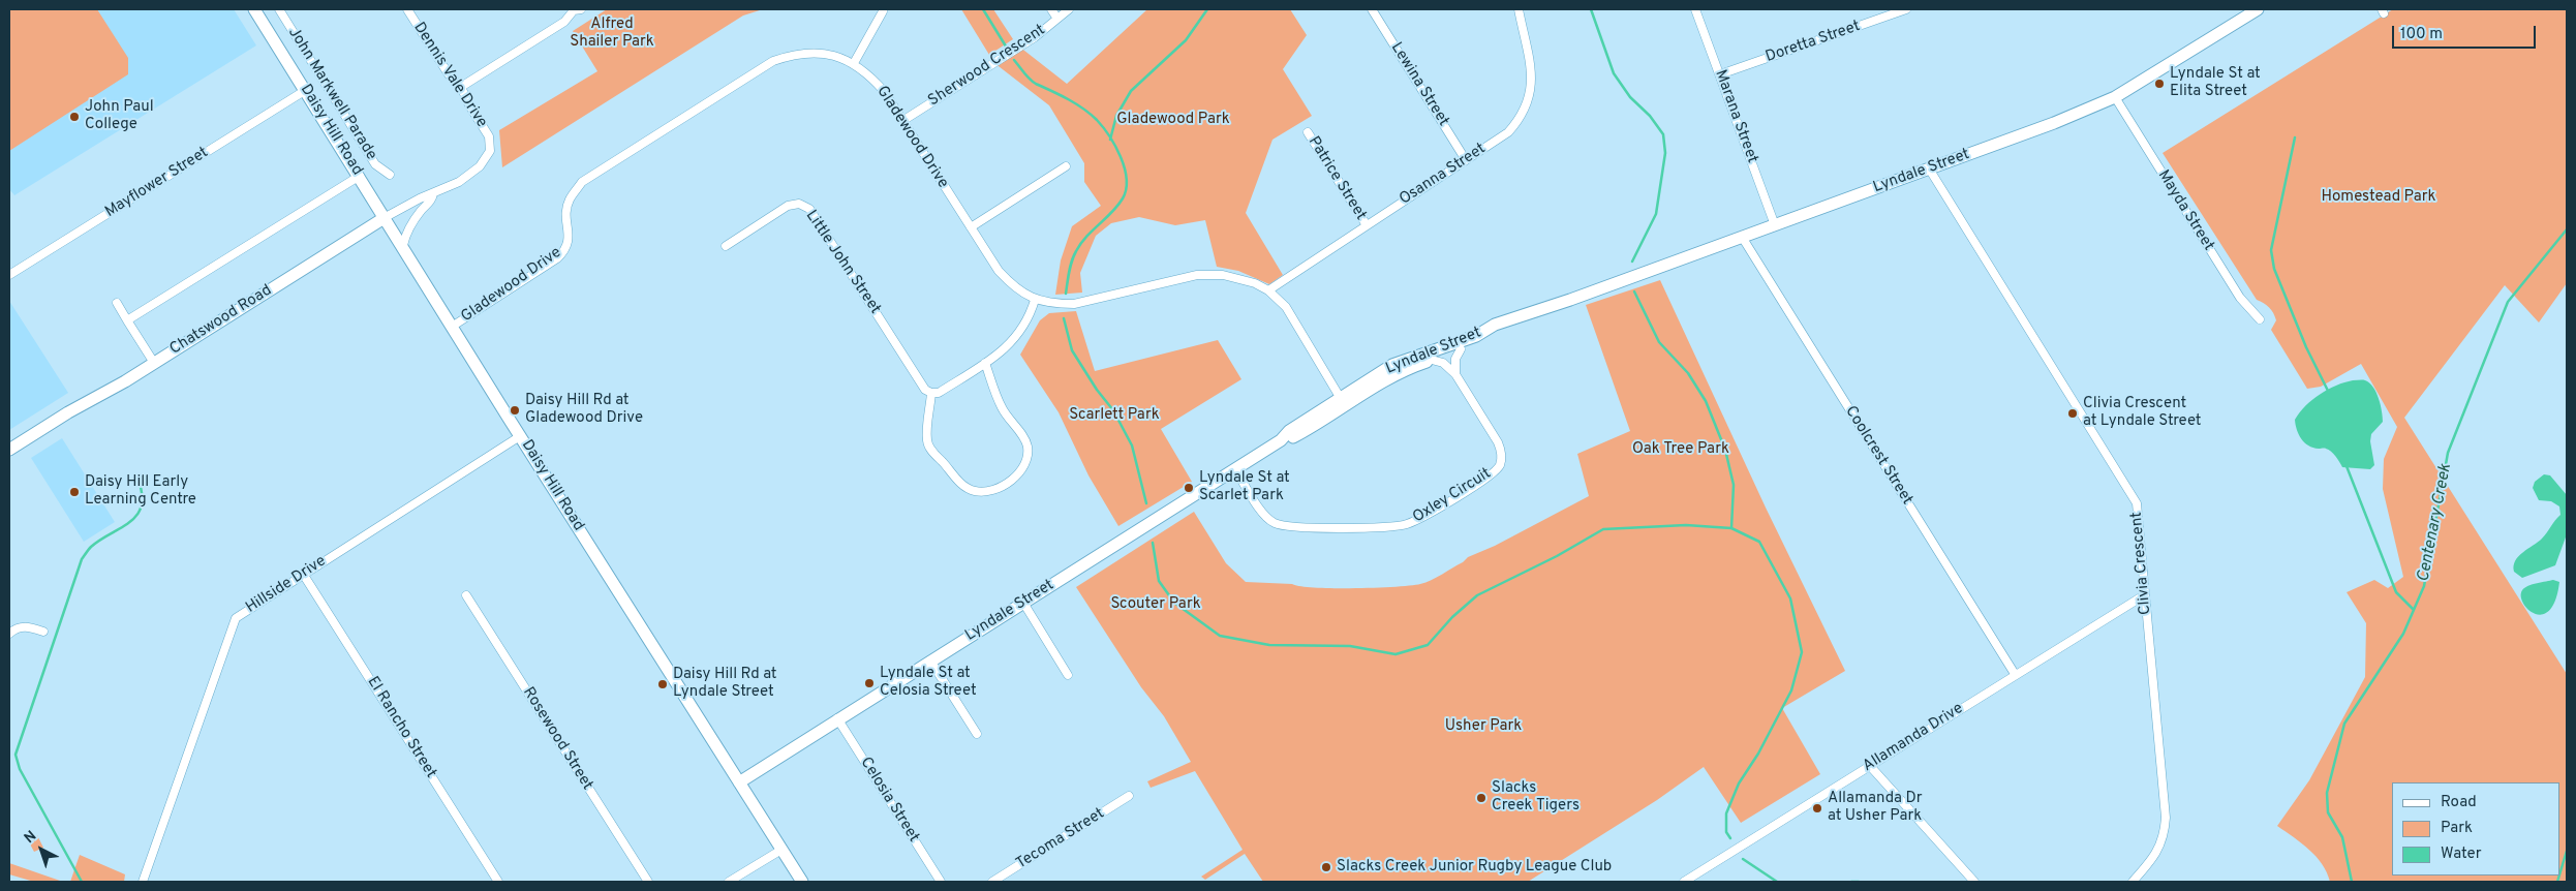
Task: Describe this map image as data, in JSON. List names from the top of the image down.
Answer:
{
  "streets": {
    "street": [
      "Doretta Street",
      "Sherwood Crescent",
      "Dennis Vale Drive",
      "Lewina Street",
      "John Markwell Parade",
      "Marana Street",
      "Daisy Hill Road",
      "Gladewood Drive",
      "Lyndale Street",
      "Osanna Street",
      "Patrice Street",
      "Mayflower Street",
      "Mayda Street",
      "Little John Street",
      "Chatswood Road",
      "Coolcrest Street",
      "Oxley Circuit",
      "Clivia Crescent",
      "Hillside Drive",
      "El Rancho Street",
      "Allamanda Drive",
      "Rosewood Street",
      "Celosia Street",
      "Tecoma Street"
    ]
  },
  "crossings": [
    ["Doretta Street", "Marana Street"],
    ["Sherwood Crescent", "Gladewood Drive"],
    ["Dennis Vale Drive", "Chatswood Road"],
    ["Lewina Street", "Osanna Street"],
    ["Marana Street", "Lyndale Street"],
    ["Daisy Hill Road", "Gladewood Drive"],
    ["Daisy Hill Road", "Lyndale Street"],
    ["Daisy Hill Road", "Mayflower Street"],
    ["Daisy Hill Road", "Chatswood Road"],
    ["Daisy Hill Road", "Hillside Drive"],
    ["Gladewood Drive", "Lyndale Street"],
    ["Gladewood Drive", "Osanna Street"],
    ["Lyndale Street", "Mayda Street"],
    ["Lyndale Street", "Coolcrest Street"],
    ["Lyndale Street", "Oxley Circuit"],
    ["Lyndale Street", "Clivia Crescent"],
    ["Lyndale Street", "Celosia Street"],
    ["Osanna Street", "Patrice Street"],
    ["Coolcrest Street", "Allamanda Drive"],
    ["Clivia Crescent", "Allamanda Drive"],
    ["Hillside Drive", "El Rancho Street"]
  ],
  "water": ["Centenary Creek"],
  "parks": [
    "Alfred Shailer Park",
    "Gladewood Park",
    "Homestead Park",
    "Scarlett Park",
    "Oak Tree Park",
    "Scouter Park",
    "Usher Park"
  ],
  "places": [
    "Lyndale St at Elita Street",
    "John Paul College",
    "Daisy Hill Rd at Gladewood Drive",
    "Clivia Crescent at Lyndale Street",
    "Lyndale St at Scarlet Park",
    "Daisy Hill Early Learning Centre",
    "Lyndale St at Celosia Street",
    "Daisy Hill Rd at Lyndale Street",
    "Slacks Creek Tigers",
    "Allamanda Dr at Usher Park",
    "Slacks Creek Junior Rugby League Club"
  ],
  "legend": ["Road", "Park", "Water"],
  "scale_bar": "100 m",
  "north": "top left"
}
